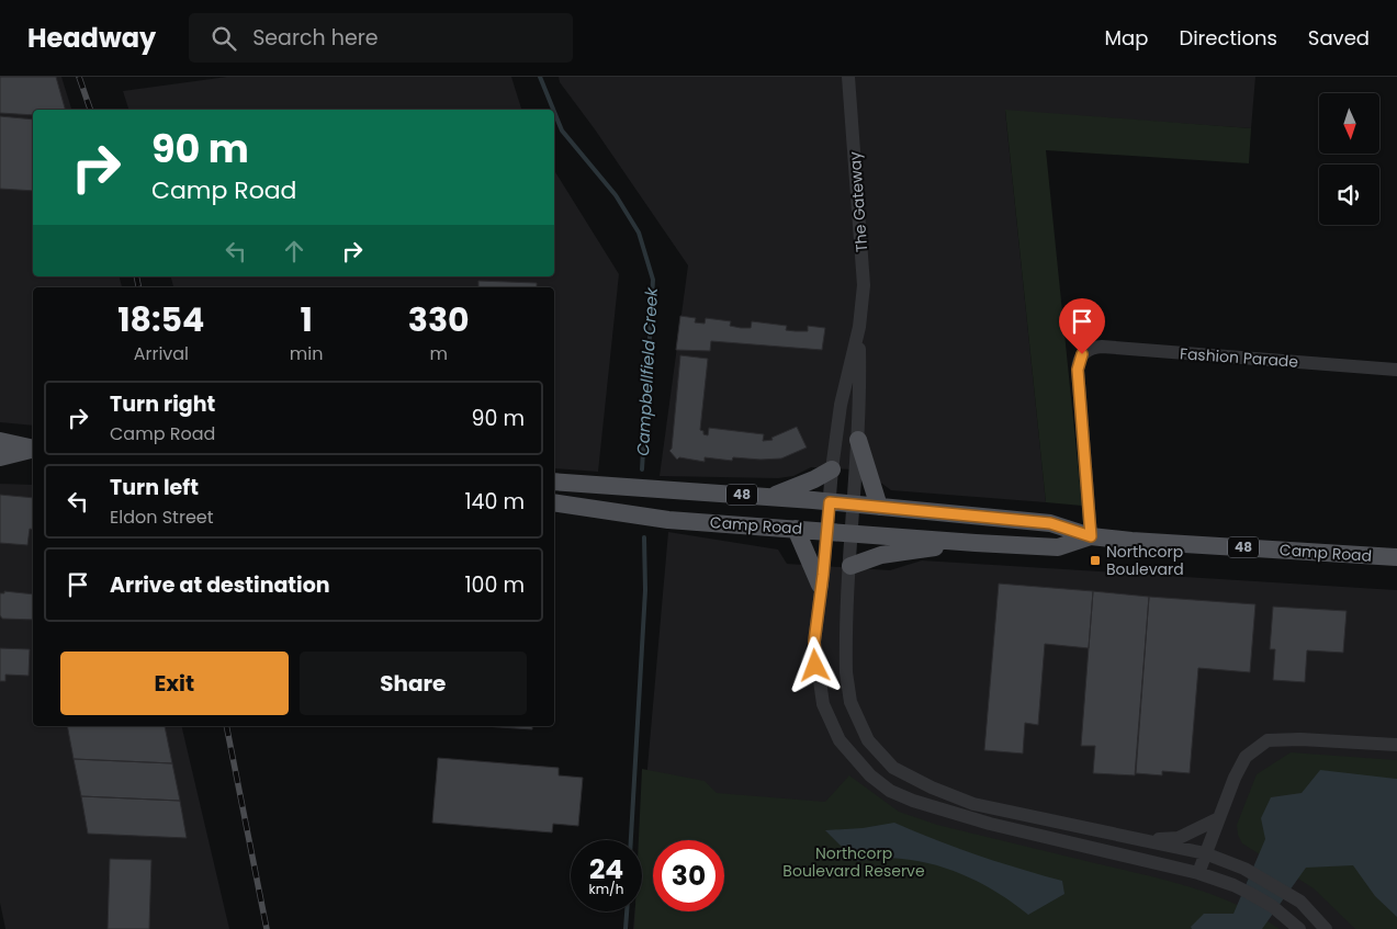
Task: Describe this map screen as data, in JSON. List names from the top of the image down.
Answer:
{
  "streets": {
    "main road": ["48", "Camp Road"],
    "street": ["The Gateway", "Fashion Parade"]
  },
  "crossings": [
    ["The Gateway", "Camp Road"],
    ["Fashion Parade", "Camp Road"]
  ],
  "water": ["Campbellfield Creek"],
  "parks": ["Northcorp Boulevard Reserve"],
  "places": {
    "transit": ["Northcorp Boulevard"]
  },
  "north": "bottom",
  "page": {
    "header": "Headway",
    "search": "Search here",
    "nav": ["Map", "Directions", "Saved"],
    "turn": ["90 m", "Camp Road"],
    "eta": [
      "18:54",
      "Arrival",
      "1",
      "min",
      "330",
      "m"
    ],
    "list": [
      {
        "name": "Turn right",
        "note": "Camp Road",
        "value": "90 m"
      },
      {
        "name": "Turn left",
        "note": "Eldon Street",
        "value": "140 m"
      },
      {
        "name": "Arrive at destination",
        "value": "100 m"
      }
    ],
    "buttons": ["Exit", "Share"],
    "speed": "24 km/h",
    "limit": "30"
  }
}
